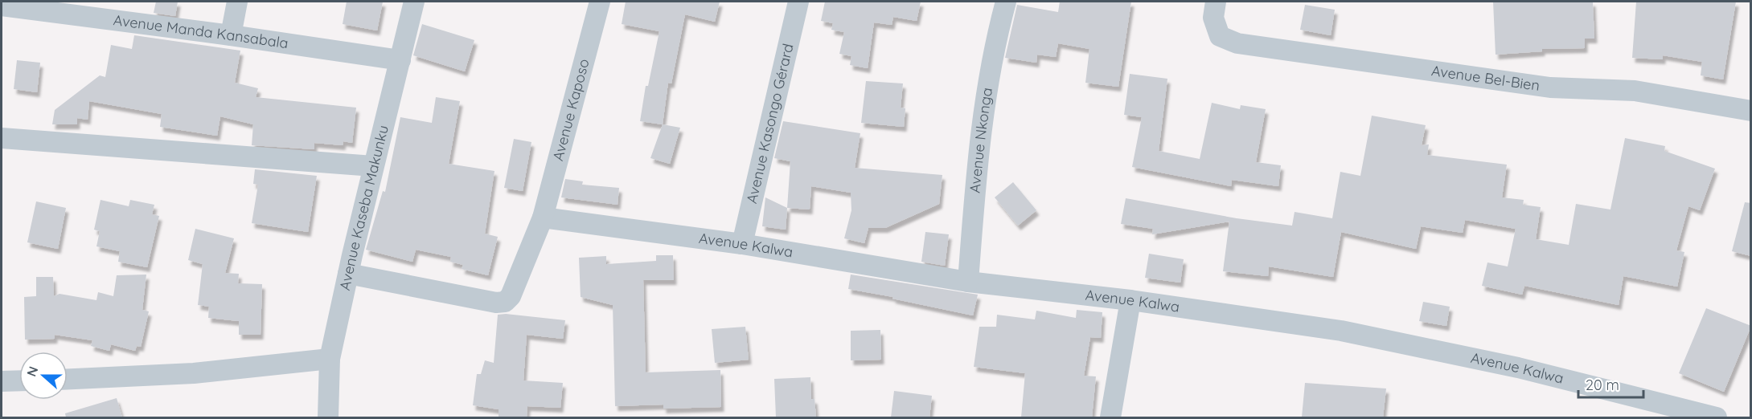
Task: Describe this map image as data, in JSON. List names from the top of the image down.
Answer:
{
  "streets": {
    "street": [
      "Avenue Manda Kansabala",
      "Avenue Bel-Bien",
      "Avenue Kaposo",
      "Avenue Kasongo Gérard",
      "Avenue Nkonga",
      "Avenue Kaseba Makunku",
      "Avenue Kalwa"
    ]
  },
  "crossings": [
    ["Avenue Manda Kansabala", "Avenue Kaseba Makunku"],
    ["Avenue Kaposo", "Avenue Kaseba Makunku"],
    ["Avenue Kaposo", "Avenue Kalwa"],
    ["Avenue Kasongo Gérard", "Avenue Kalwa"],
    ["Avenue Nkonga", "Avenue Kalwa"]
  ],
  "scale_bar": "20 m",
  "north": "left"
}
